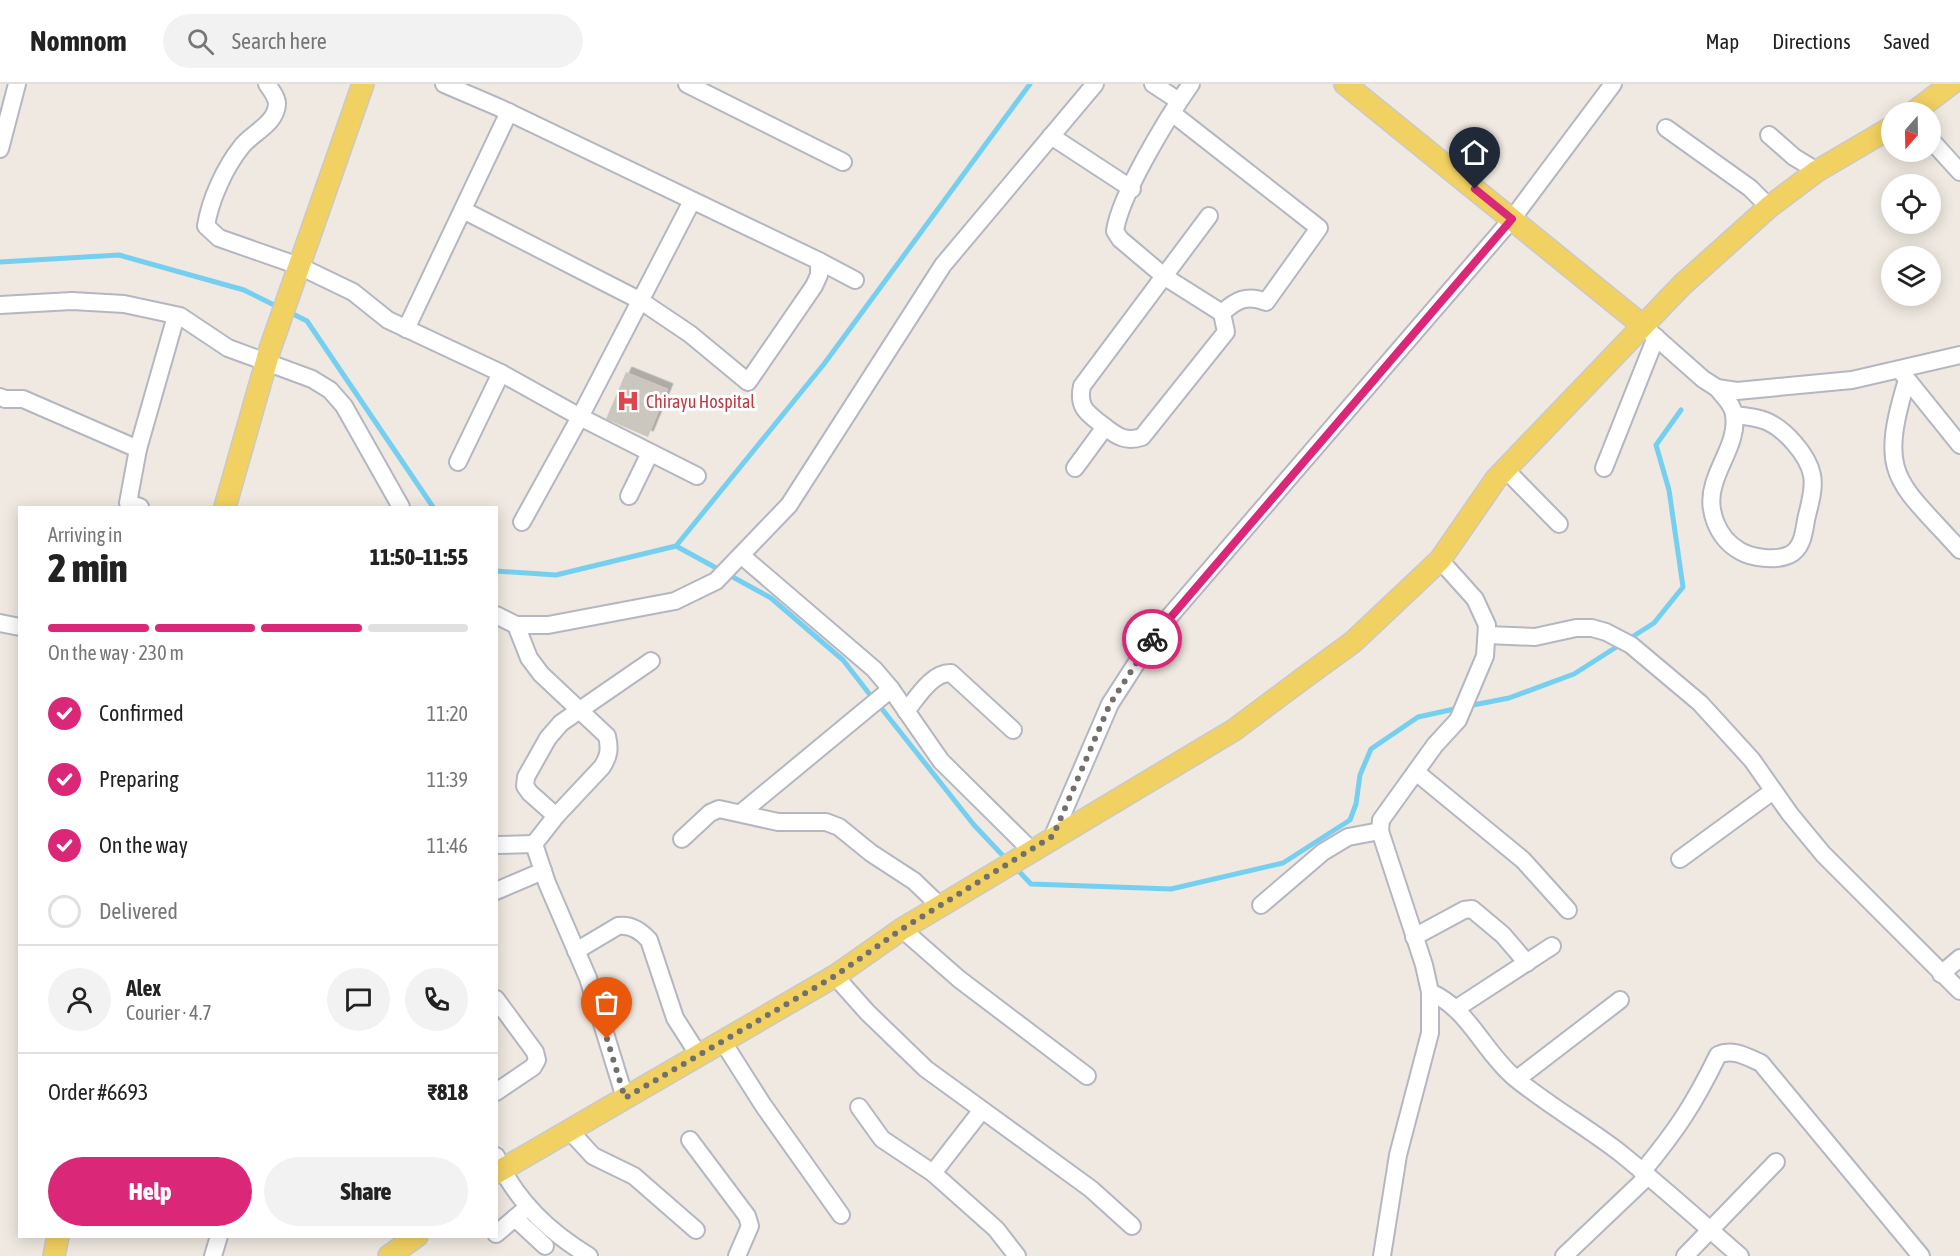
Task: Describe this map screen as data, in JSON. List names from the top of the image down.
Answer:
{
  "places": {
    "hospital": ["Chirayu Hospital"]
  },
  "north": "bottom",
  "page": {
    "header": "Nomnom",
    "search": "Search here",
    "nav": ["Map", "Directions", "Saved"],
    "heading": ["2 min", "Arriving in", "11:50–11:55"],
    "panel": [
      "Alex",
      "Courier · 4.7",
      "Order #6693",
      "₹818"
    ],
    "bar": "On the way · 230 m",
    "list": [
      ["Confirmed", "11:20"],
      ["Preparing", "11:39"],
      ["On the way", "11:46"],
      "Delivered"
    ],
    "buttons": ["Help", "Share"]
  }
}
